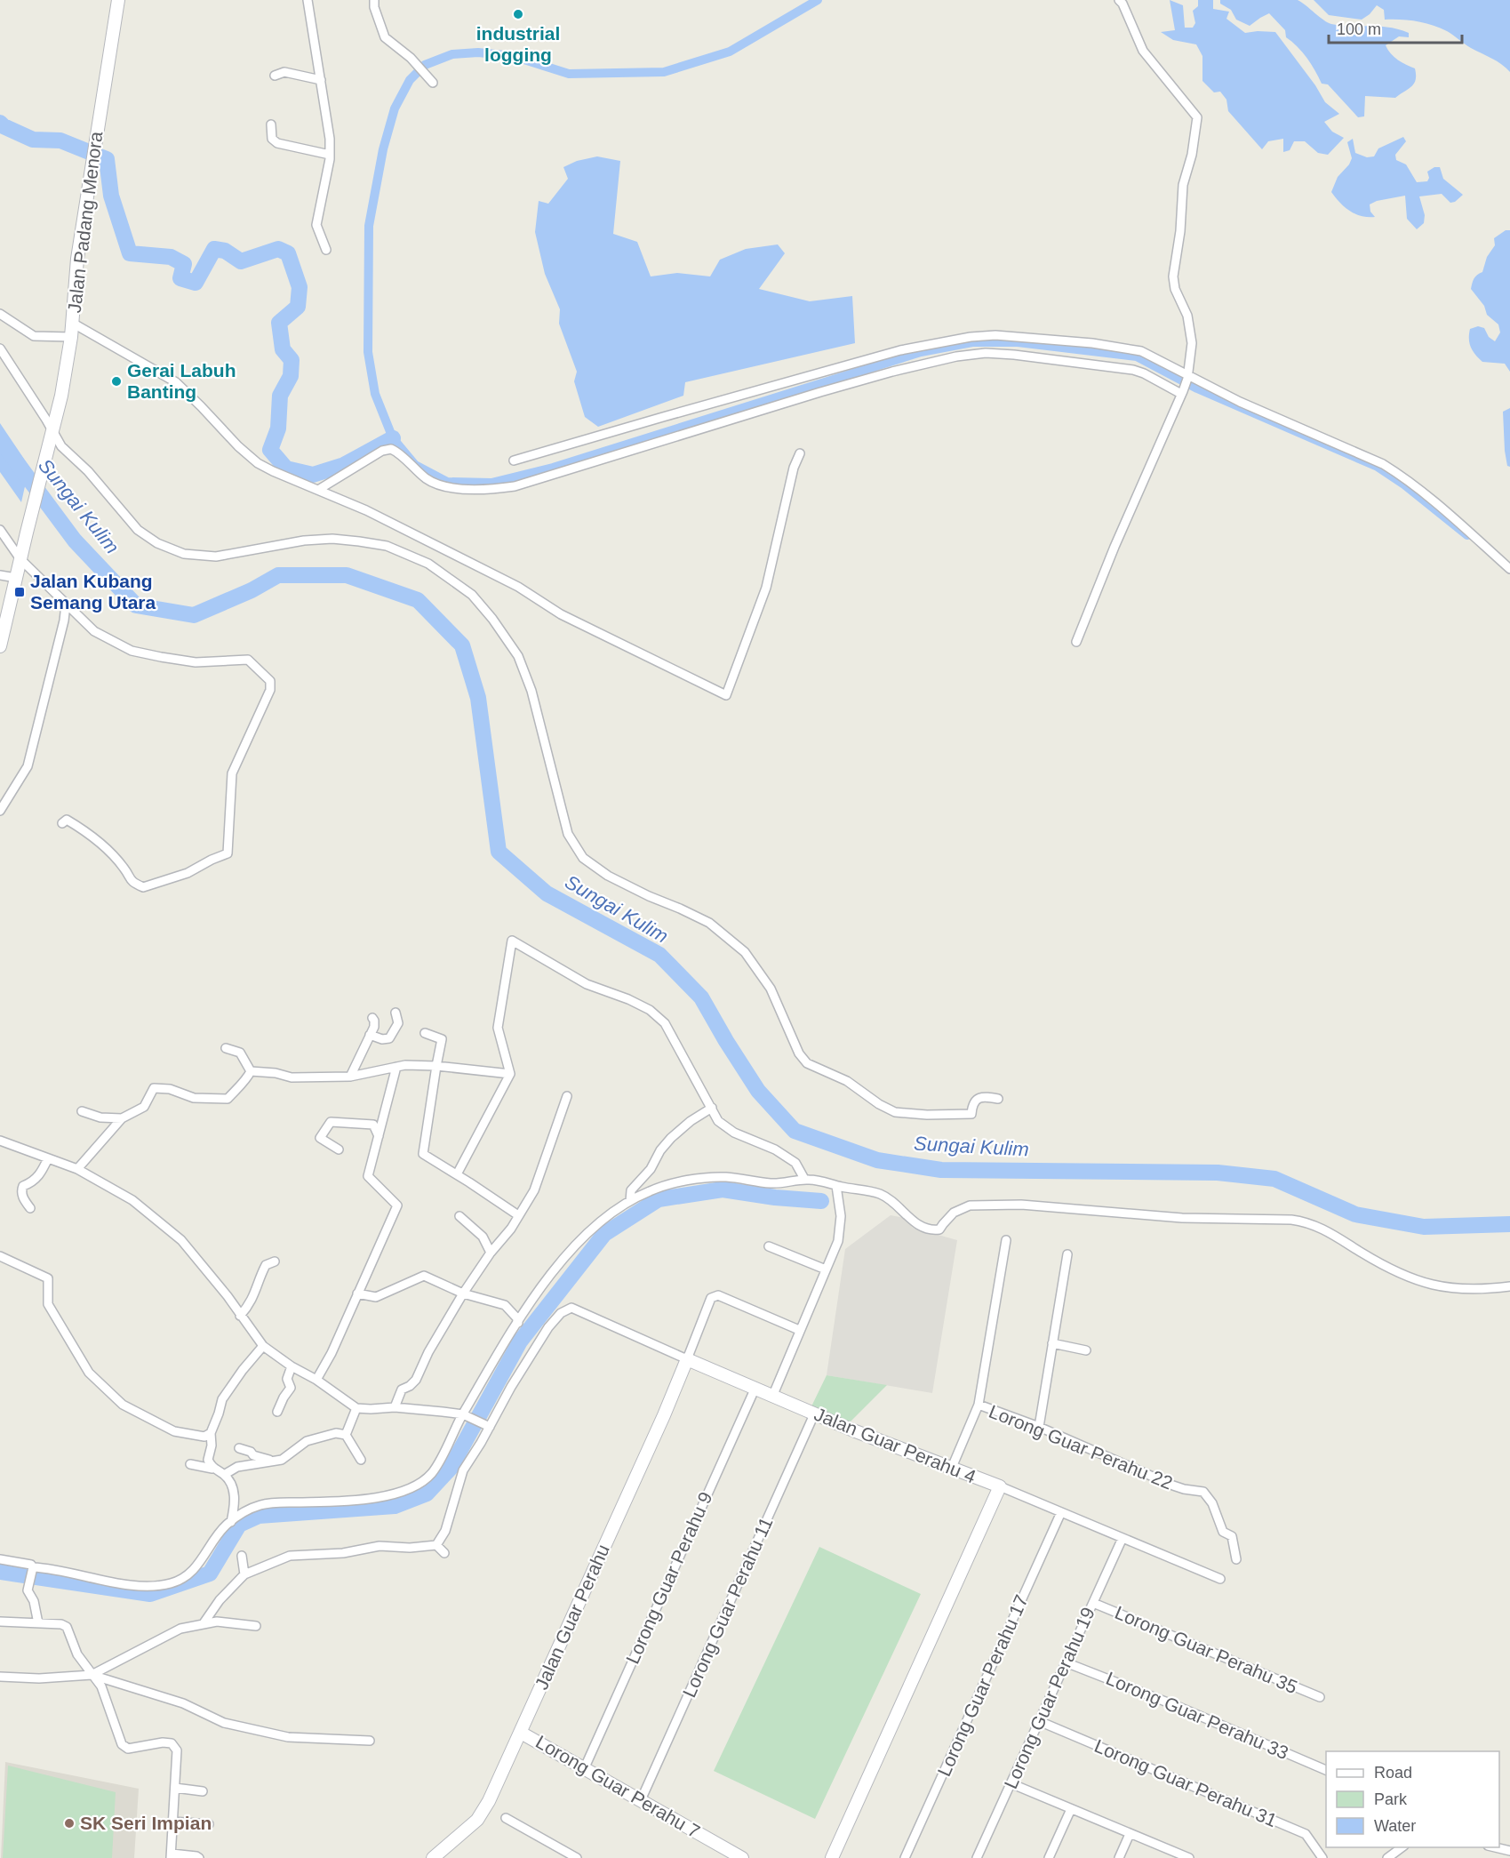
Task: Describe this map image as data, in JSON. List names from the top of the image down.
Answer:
{
  "streets": {
    "street": [
      "Jalan Padang Menora",
      "Jalan Guar Perahu 4",
      "Lorong Guar Perahu 22",
      "Lorong Guar Perahu 9",
      "Lorong Guar Perahu 11",
      "Jalan Guar Perahu",
      "Lorong Guar Perahu 35",
      "Lorong Guar Perahu 17",
      "Lorong Guar Perahu 19",
      "Lorong Guar Perahu 33",
      "Lorong Guar Perahu 31",
      "Lorong Guar Perahu 7"
    ]
  },
  "crossings": [
    ["Jalan Guar Perahu 4", "Lorong Guar Perahu 9"],
    ["Jalan Guar Perahu 4", "Lorong Guar Perahu 11"],
    ["Jalan Guar Perahu 4", "Jalan Guar Perahu"],
    ["Jalan Guar Perahu 4", "Lorong Guar Perahu 17"],
    ["Jalan Guar Perahu 4", "Lorong Guar Perahu 19"],
    ["Lorong Guar Perahu 9", "Lorong Guar Perahu 7"],
    ["Lorong Guar Perahu 11", "Lorong Guar Perahu 7"],
    ["Jalan Guar Perahu", "Lorong Guar Perahu 7"],
    ["Lorong Guar Perahu 35", "Lorong Guar Perahu 19"],
    ["Lorong Guar Perahu 19", "Lorong Guar Perahu 33"],
    ["Lorong Guar Perahu 19", "Lorong Guar Perahu 31"]
  ],
  "water": ["Sungai Kulim"],
  "places": {
    "other": ["industrial logging", "Gerai Labuh Banting", "SK Seri Impian"],
    "transit": ["Jalan Kubang Semang Utara"]
  },
  "legend": ["Road", "Park", "Water"],
  "scale_bar": "100 m"
}
